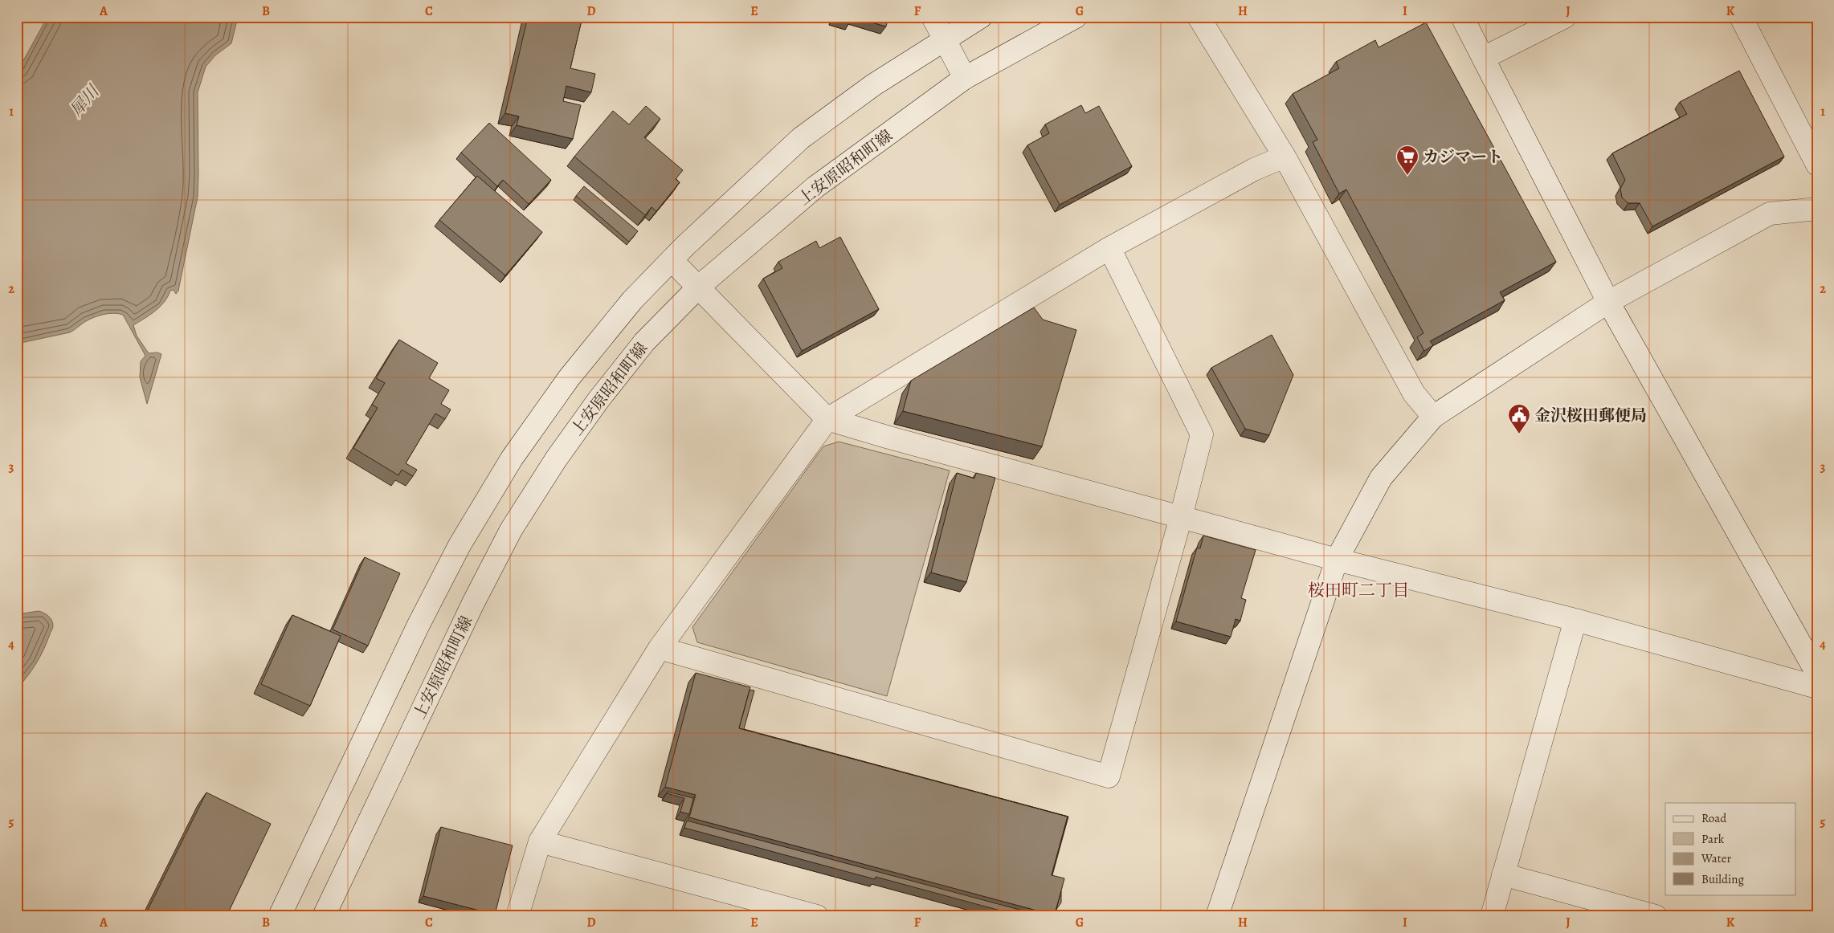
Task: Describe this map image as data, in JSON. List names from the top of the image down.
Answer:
{
  "streets": {
    "street": ["上安原昭和町線"]
  },
  "districts": ["桜田町二丁目"],
  "water": ["犀川"],
  "places": {
    "supermarket": ["カジマート"],
    "public building": ["金沢桜田郵便局"]
  },
  "legend": [
    "Road",
    "Park",
    "Water",
    "Building"
  ],
  "grid": {
    "columns": [
      "A",
      "B",
      "C",
      "D",
      "E",
      "F",
      "G",
      "H",
      "I",
      "J",
      "K"
    ],
    "rows": [
      "1",
      "2",
      "3",
      "4",
      "5"
    ]
  }
}
